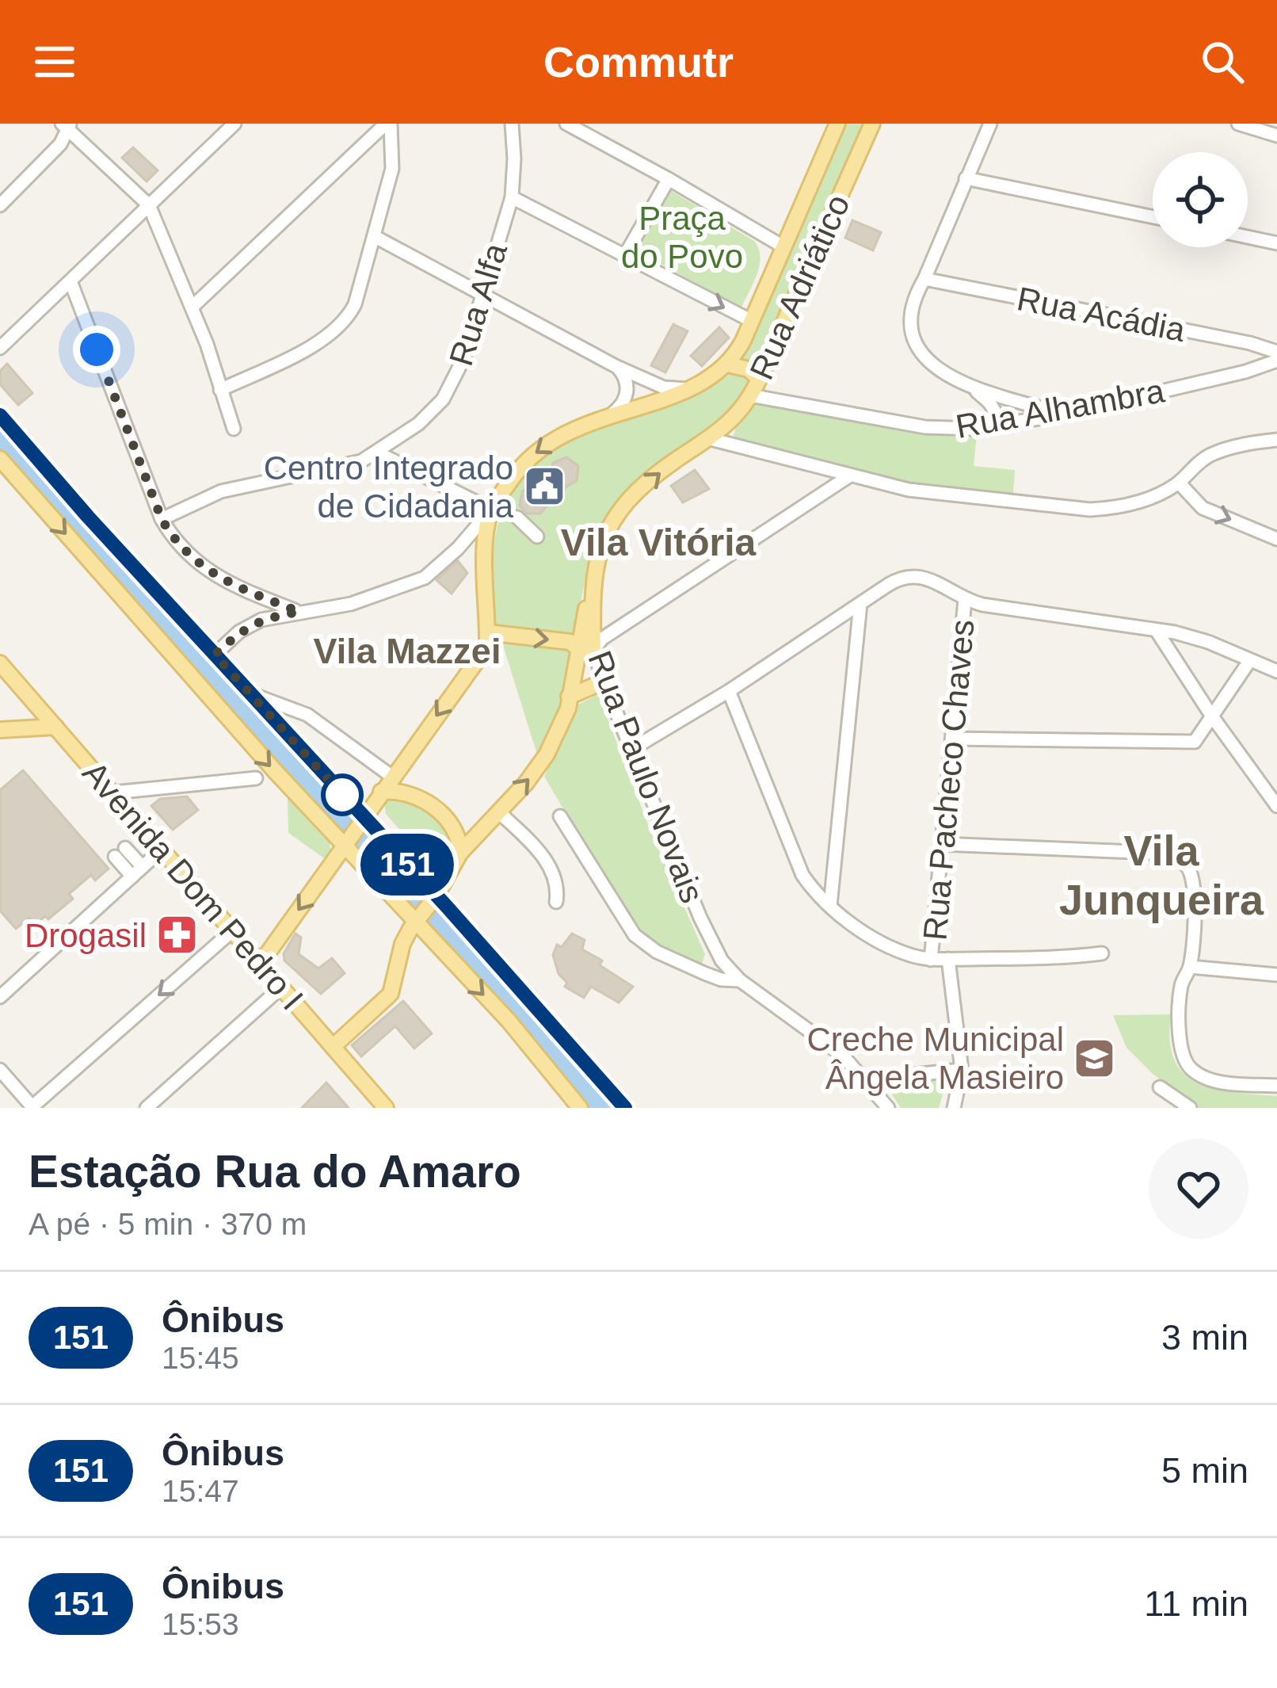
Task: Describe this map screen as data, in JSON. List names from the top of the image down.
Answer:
{
  "streets": {
    "main road": ["Rua Adriático", "Avenida Dom Pedro I"],
    "street": [
      "Rua Alfa",
      "Rua Acádia",
      "Rua Alhambra",
      "Rua Paulo Novais",
      "Rua Pacheco Chaves"
    ]
  },
  "crossings": [
    ["Rua Adriático", "Rua Alhambra"]
  ],
  "districts": ["Vila Vitória", "Vila Mazzei", "Vila Junqueira"],
  "parks": ["Praça do Povo"],
  "places": {
    "public building": ["Centro Integrado de Cidadania"],
    "pharmacy": ["Drogasil"],
    "school or university": ["Creche Municipal Ângela Masieiro"]
  },
  "lines": ["bus line 151"],
  "page": {
    "header": "Commutr",
    "on_map": "151",
    "heading": ["Estação Rua do Amaro", "A pé · 5 min · 370 m"],
    "list": [
      {
        "mark": "151",
        "name": "Ônibus",
        "note": "15:45",
        "value": "3 min"
      },
      {
        "mark": "151",
        "name": "Ônibus",
        "note": "15:47",
        "value": "5 min"
      },
      {
        "mark": "151",
        "name": "Ônibus",
        "note": "15:53",
        "value": "11 min"
      }
    ]
  }
}
